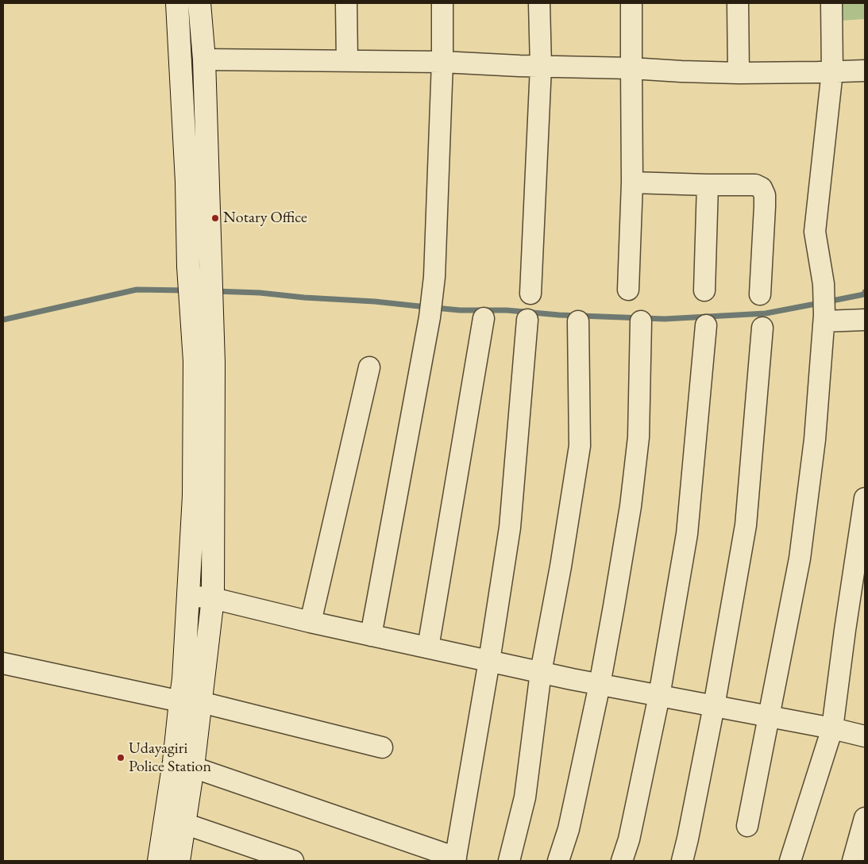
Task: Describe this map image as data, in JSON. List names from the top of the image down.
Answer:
{
  "places": ["Notary Office", "Udayagiri Police Station"]
}
